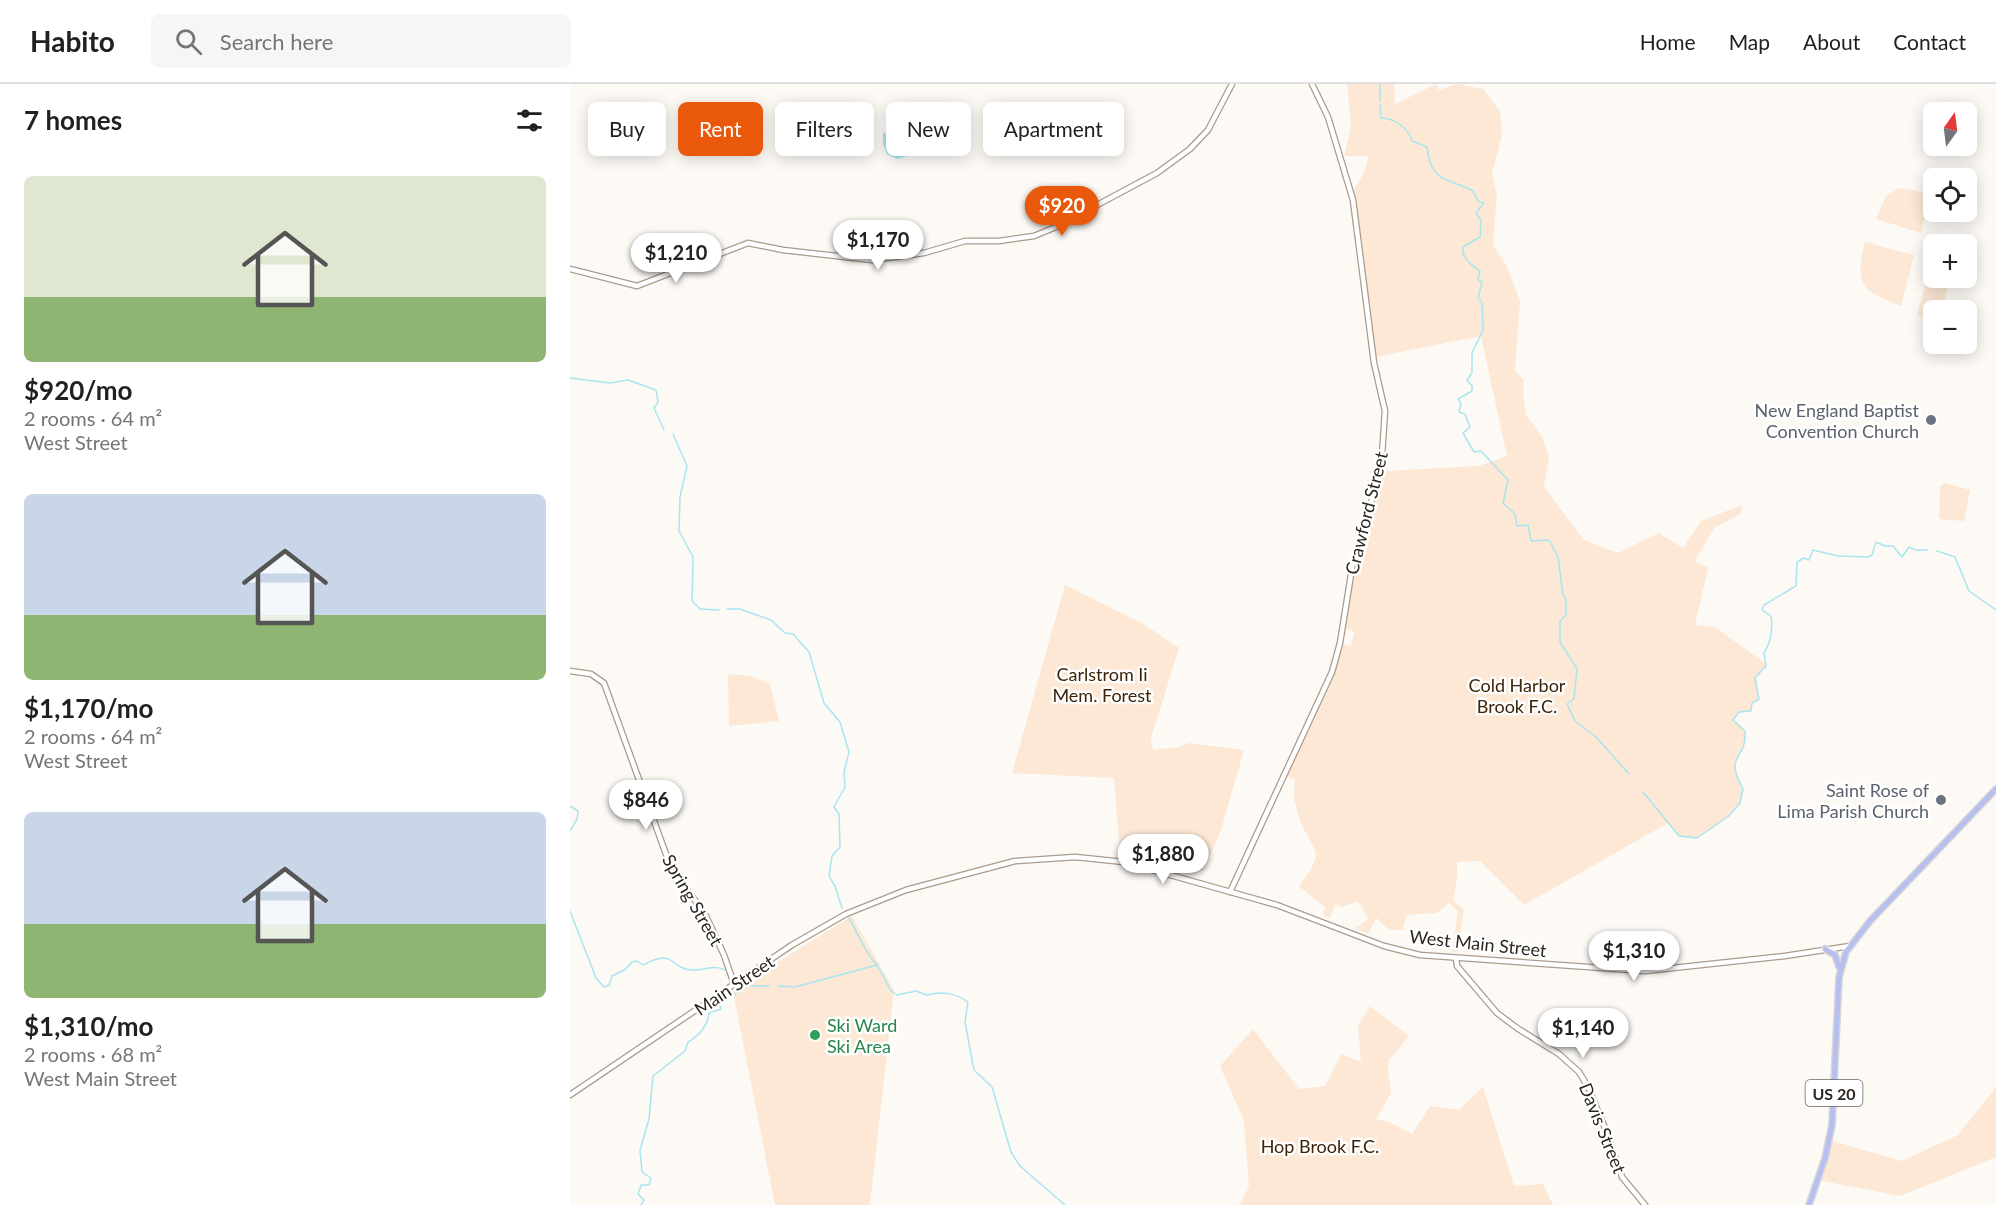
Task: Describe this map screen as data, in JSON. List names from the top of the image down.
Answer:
{
  "streets": {
    "main road": ["US 20"],
    "street": [
      "Crawford Street",
      "Spring Street",
      "West Main Street",
      "Main Street",
      "Davis Street"
    ]
  },
  "crossings": [
    ["Crawford Street", "West Main Street"],
    ["Spring Street", "Main Street"],
    ["West Main Street", "Main Street"],
    ["West Main Street", "US 20"],
    ["West Main Street", "Davis Street"]
  ],
  "parks": ["Carlstrom Ii Mem. Forest", "Cold Harbor Brook F.C.", "Hop Brook F.C."],
  "places": ["New England Baptist Convention Church", "Saint Rose of Lima Parish Church", "Ski Ward Ski Area"],
  "north": "top",
  "page": {
    "header": "Habito",
    "search": "Search here",
    "nav": [
      "Home",
      "Map",
      "About",
      "Contact"
    ],
    "heading": "7 homes",
    "map_buttons": ["+", "−"],
    "chip": [
      "Buy",
      "Rent",
      "Filters",
      "New",
      "Apartment"
    ],
    "list": [
      {
        "name": "$920/mo",
        "note": "2 rooms · 64 m² · West Street"
      },
      {
        "name": "$1,170/mo",
        "note": "2 rooms · 64 m² · West Street"
      },
      {
        "name": "$1,310/mo",
        "note": "2 rooms · 68 m² · West Main Street"
      }
    ],
    "price": [
      "$920",
      "$1,170",
      "$1,210",
      "$846",
      "$1,880",
      "$1,310",
      "$1,140"
    ]
  }
}
